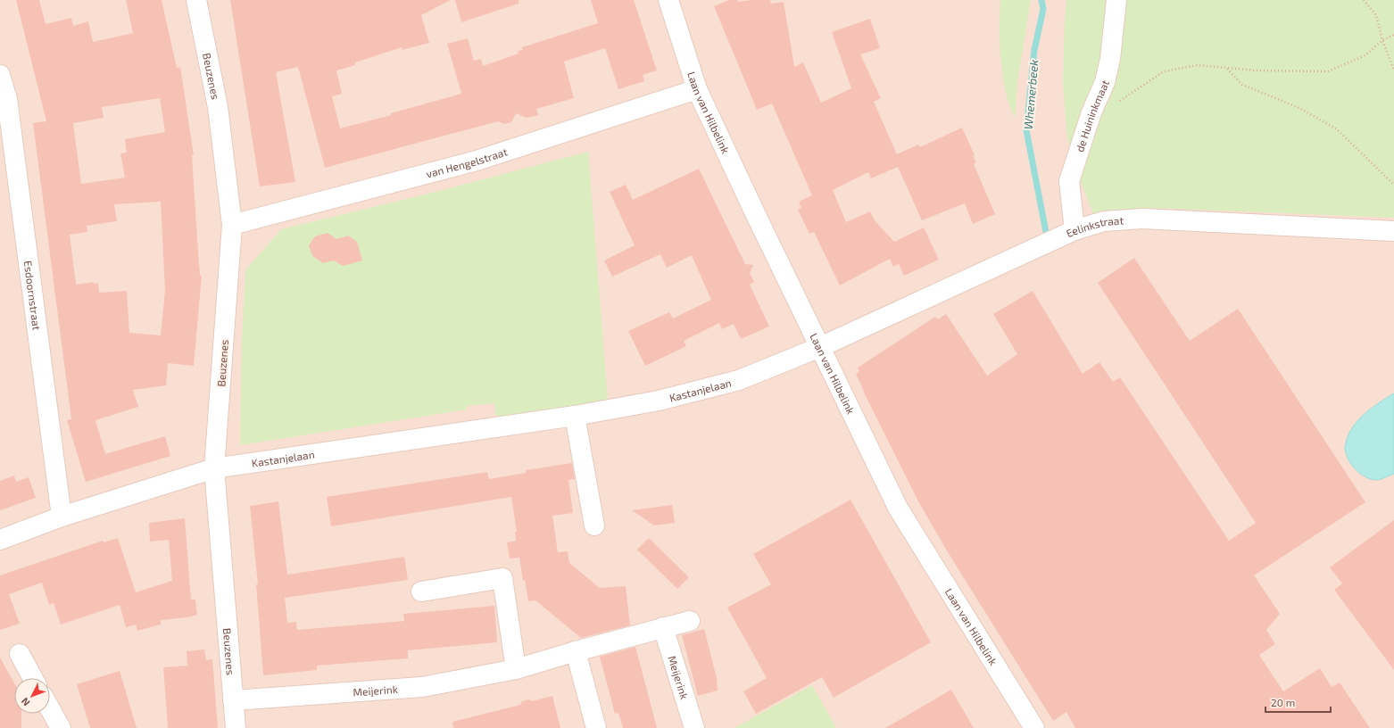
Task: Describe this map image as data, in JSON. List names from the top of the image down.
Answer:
{
  "streets": {
    "street": [
      "Beuzenes",
      "Laan van Hilbelink",
      "de Huininkmaat",
      "van Hengelstraat",
      "Eelinkstraat",
      "Esdoornstraat",
      "Kastanjelaan",
      "Meijerink"
    ]
  },
  "crossings": [
    ["Beuzenes", "van Hengelstraat"],
    ["Beuzenes", "Kastanjelaan"],
    ["Beuzenes", "Meijerink"],
    ["Laan van Hilbelink", "van Hengelstraat"],
    ["Laan van Hilbelink", "Eelinkstraat"],
    ["Laan van Hilbelink", "Kastanjelaan"],
    ["de Huininkmaat", "Eelinkstraat"],
    ["Eelinkstraat", "Kastanjelaan"],
    ["Esdoornstraat", "Kastanjelaan"]
  ],
  "water": ["Whemerbeek"],
  "scale_bar": "20 m",
  "north": "bottom left"
}
